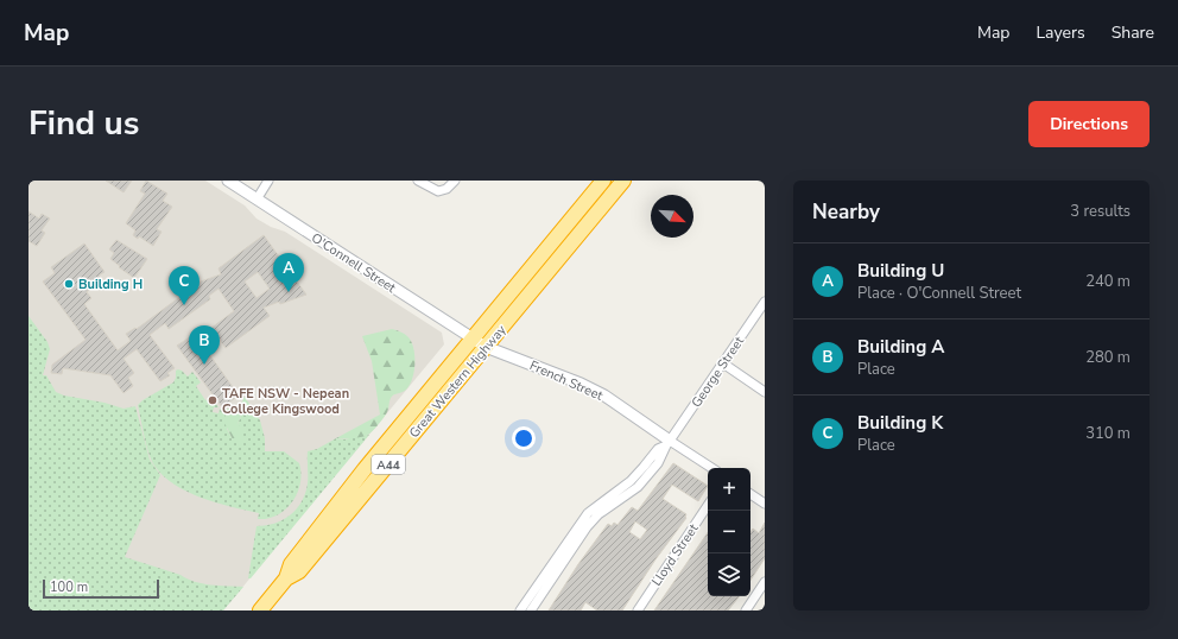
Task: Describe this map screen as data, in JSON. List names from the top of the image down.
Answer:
{
  "streets": {
    "highway": ["Great Western Highway", "A44"],
    "street": [
      "O'Connell Street",
      "George Street",
      "French Street",
      "Lloyd Street"
    ]
  },
  "crossings": [
    ["O'Connell Street", "French Street"],
    ["O'Connell Street", "Great Western Highway"],
    ["George Street", "French Street"],
    ["French Street", "Great Western Highway"]
  ],
  "places": ["Building H", "TAFE NSW - Nepean College Kingswood"],
  "scale_bar": "100 m",
  "north": "bottom right",
  "page": {
    "header": "Map",
    "nav": ["Map", "Layers", "Share"],
    "title": "Find us",
    "buttons": "Directions",
    "heading": ["Nearby", "3 results"],
    "list": [
      {
        "mark": "A",
        "name": "Building U",
        "note": "Place · O'Connell Street",
        "value": "240 m"
      },
      {
        "mark": "B",
        "name": "Building A",
        "note": "Place",
        "value": "280 m"
      },
      {
        "mark": "C",
        "name": "Building K",
        "note": "Place",
        "value": "310 m"
      }
    ],
    "pins": ["A", "C", "B"],
    "map_buttons": ["+", "−"],
    "scale": "100 m"
  }
}
